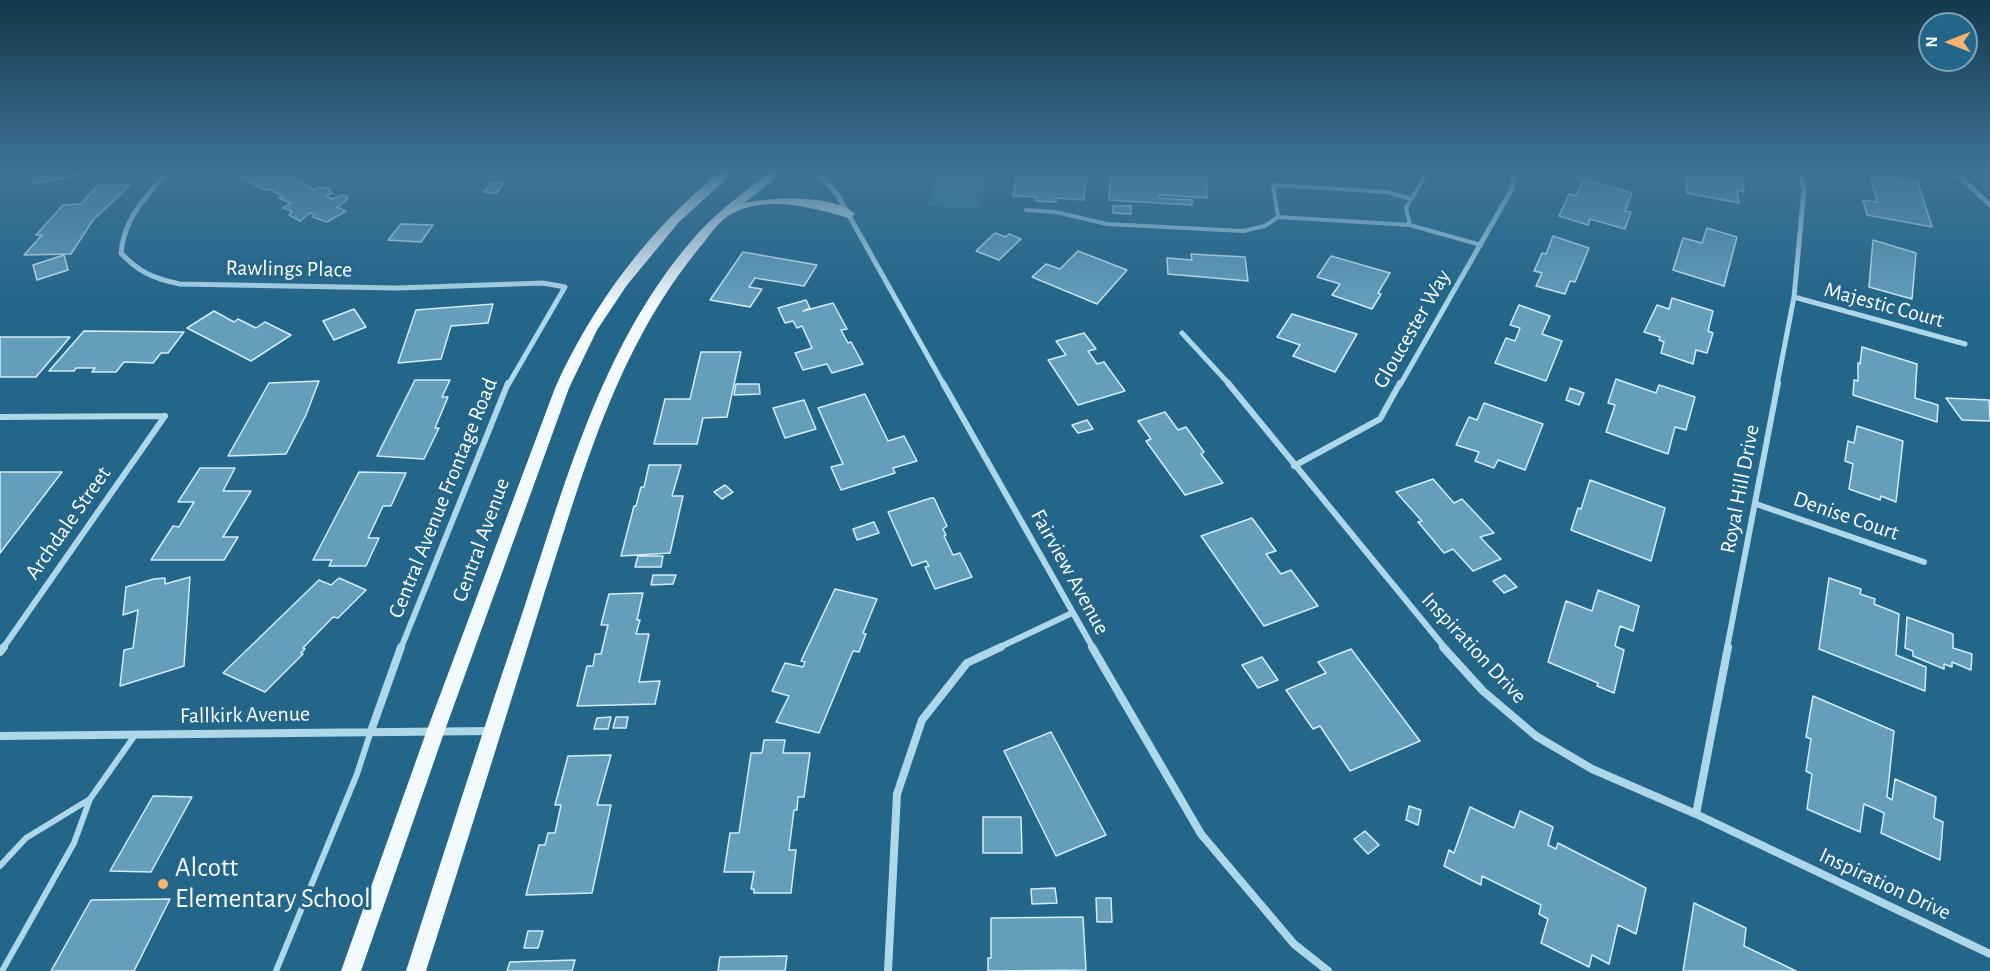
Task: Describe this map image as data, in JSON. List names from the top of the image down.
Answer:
{
  "streets": {
    "main road": ["Central Avenue"],
    "street": [
      "Rawlings Place",
      "Majestic Court",
      "Gloucester Way",
      "Royal Hill Drive",
      "Central Avenue Frontage Road",
      "Denise Court",
      "Archdale Street",
      "Fairview Avenue",
      "Inspiration Drive",
      "Fallkirk Avenue"
    ]
  },
  "crossings": [
    ["Rawlings Place", "Central Avenue Frontage Road"],
    ["Majestic Court", "Royal Hill Drive"],
    ["Gloucester Way", "Inspiration Drive"],
    ["Royal Hill Drive", "Denise Court"],
    ["Royal Hill Drive", "Inspiration Drive"],
    ["Central Avenue Frontage Road", "Fallkirk Avenue"],
    ["Central Avenue", "Fallkirk Avenue"]
  ],
  "places": ["Alcott Elementary School"],
  "north": "left"
}
